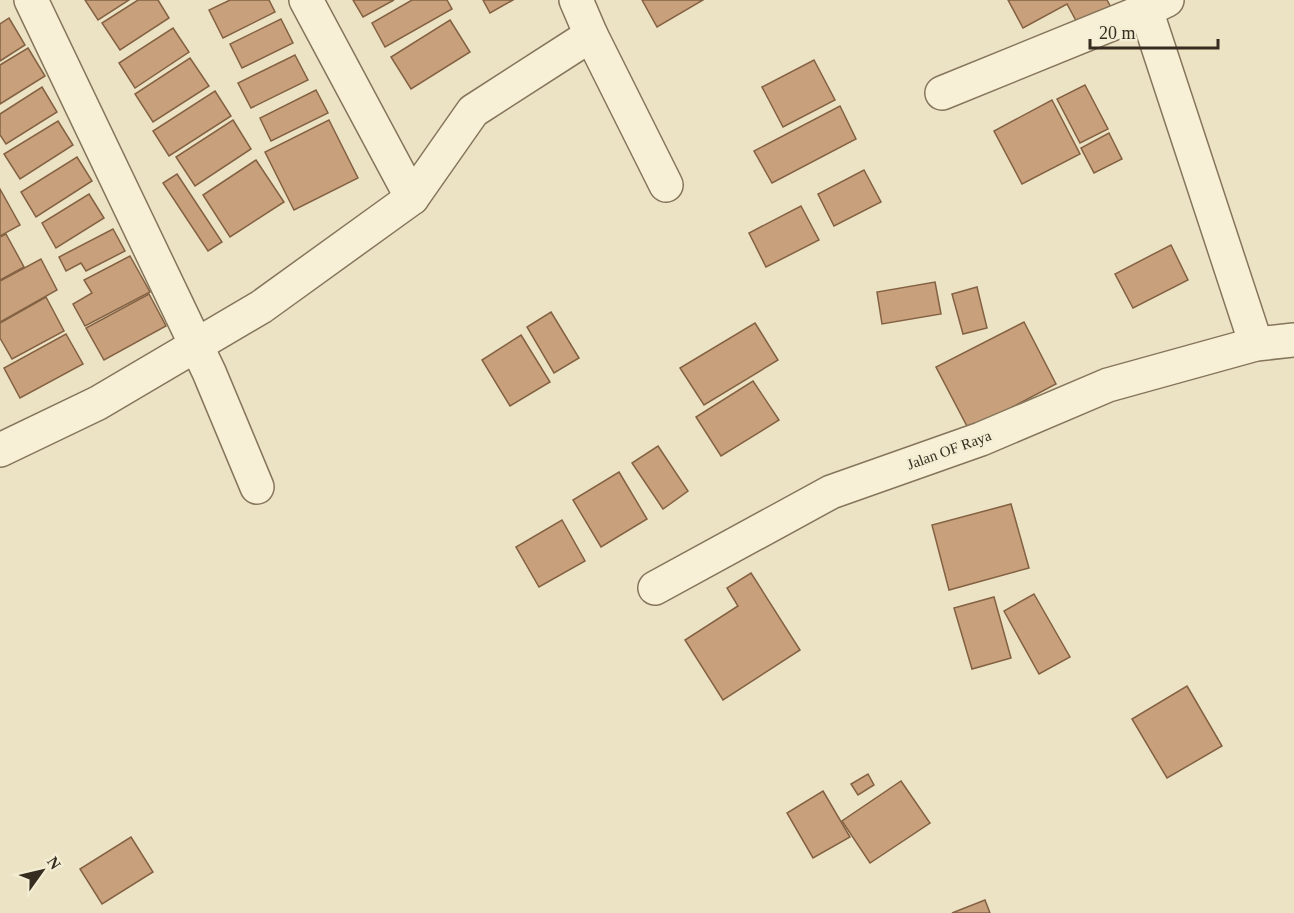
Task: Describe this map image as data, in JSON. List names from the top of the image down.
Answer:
{
  "streets": {
    "street": ["Jalan OF Raya"]
  },
  "scale_bar": "20 m",
  "north": "top right"
}
